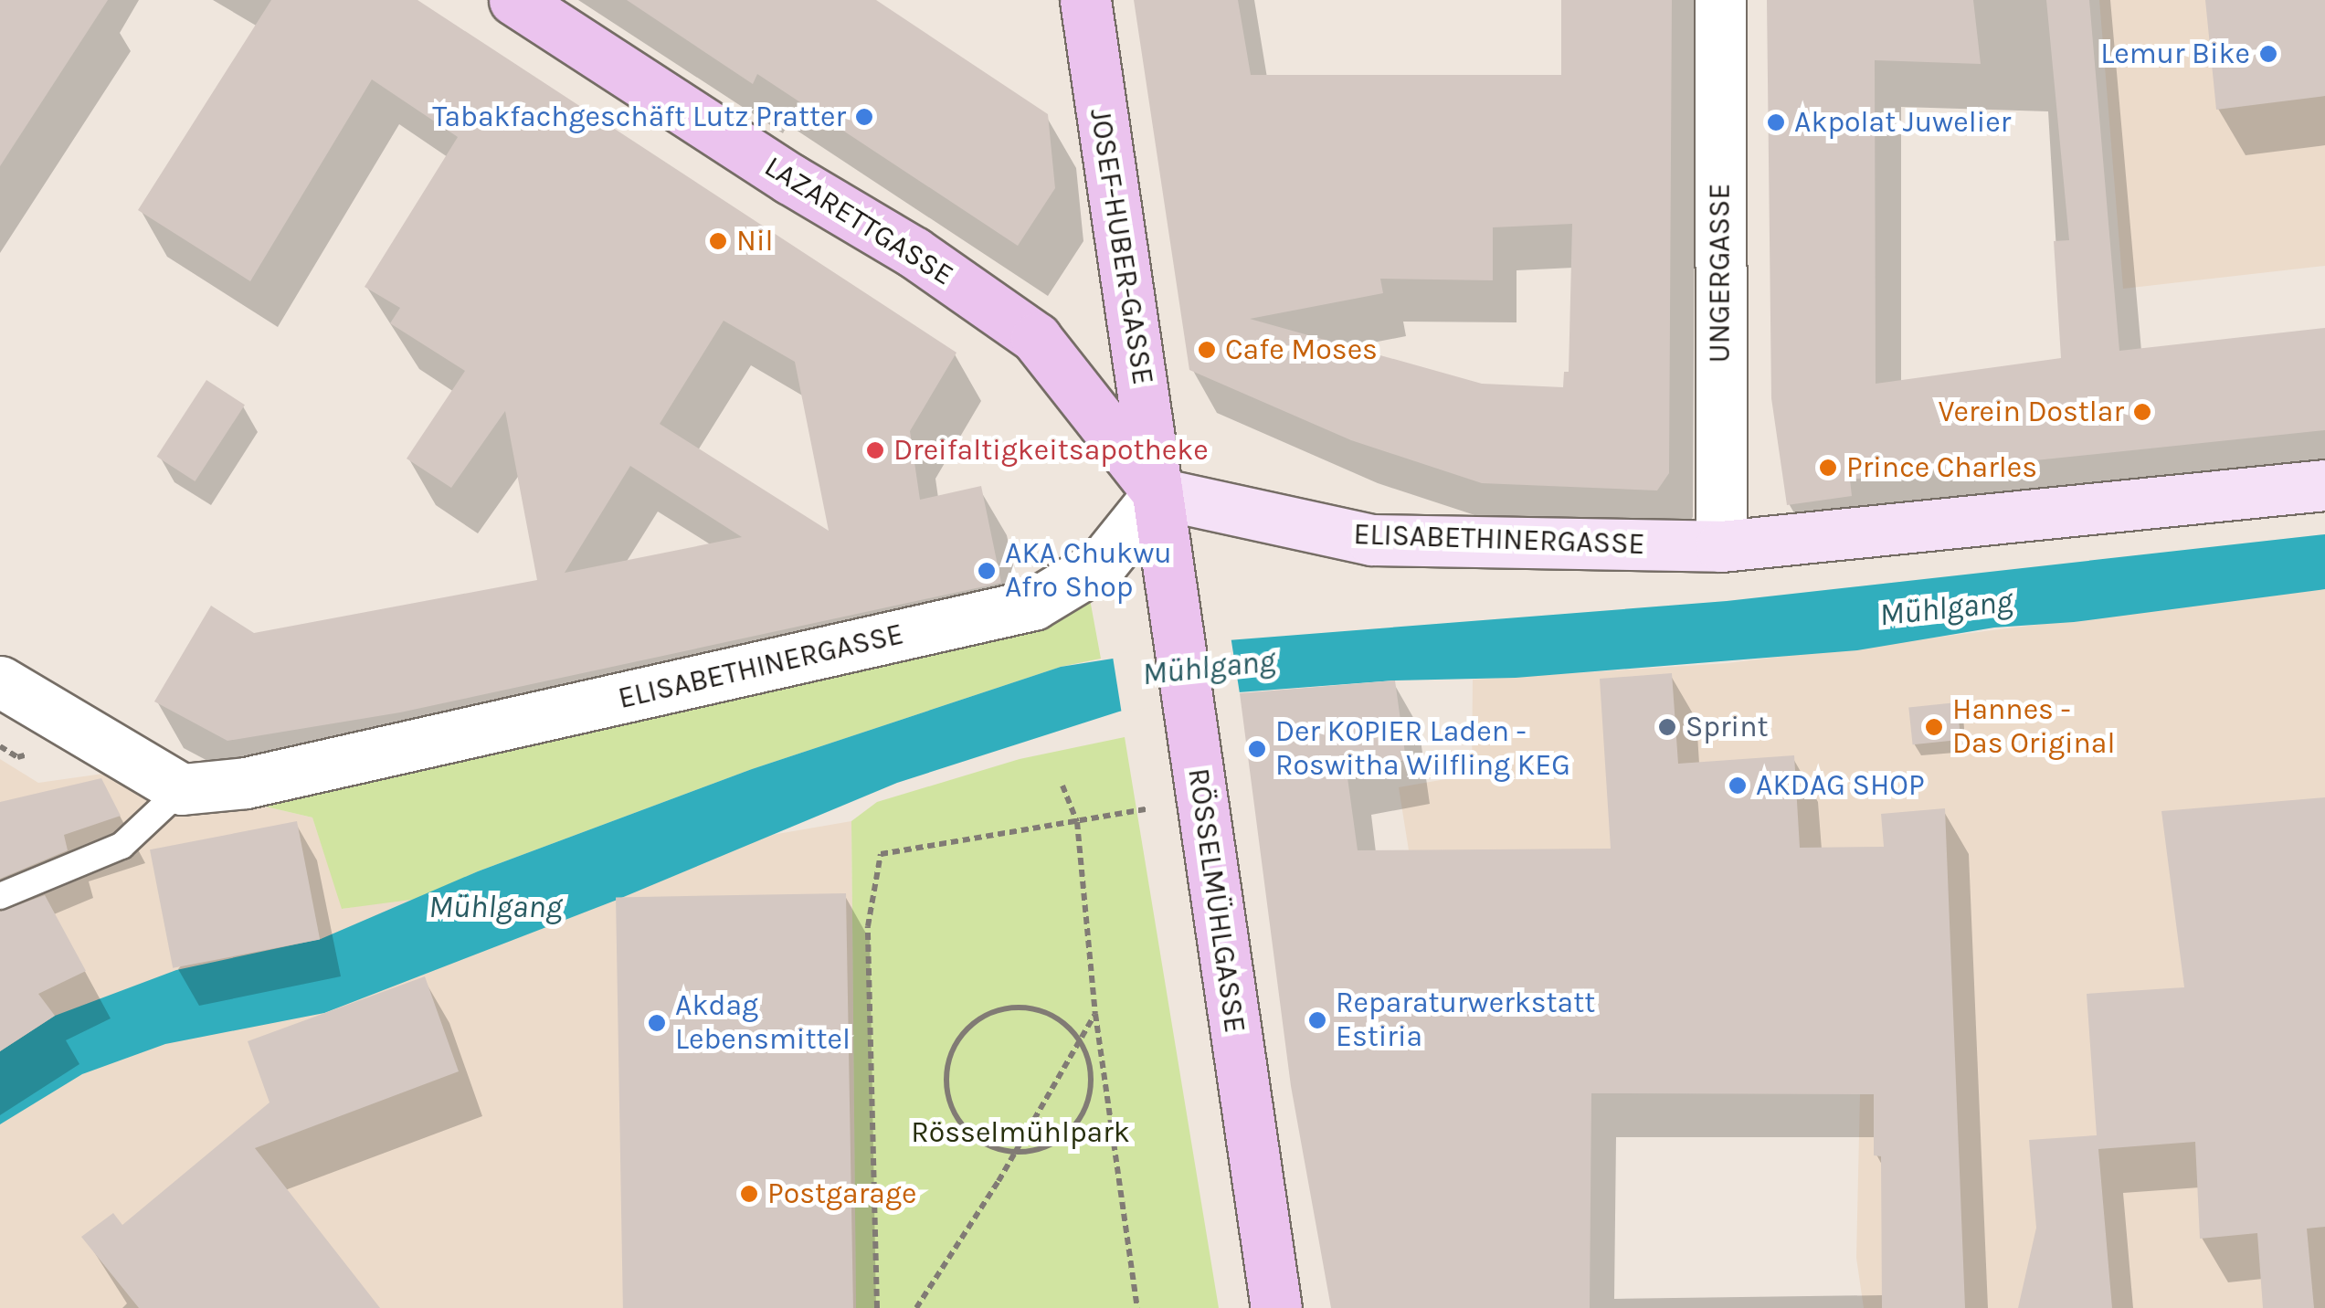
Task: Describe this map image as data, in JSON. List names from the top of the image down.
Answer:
{
  "streets": {
    "main road": [
      "LAZARETTGASSE",
      "JOSEF-HUBER-GASSE",
      "ELISABETHINERGASSE",
      "RÖSSELMÜHLGASSE"
    ],
    "street": ["UNGERGASSE"]
  },
  "crossings": [
    ["LAZARETTGASSE", "JOSEF-HUBER-GASSE"],
    ["LAZARETTGASSE", "ELISABETHINERGASSE"],
    ["LAZARETTGASSE", "RÖSSELMÜHLGASSE"],
    ["JOSEF-HUBER-GASSE", "ELISABETHINERGASSE"],
    ["JOSEF-HUBER-GASSE", "RÖSSELMÜHLGASSE"],
    ["UNGERGASSE", "ELISABETHINERGASSE"],
    ["ELISABETHINERGASSE", "RÖSSELMÜHLGASSE"]
  ],
  "water": ["Mühlgang"],
  "parks": ["Rösselmühlpark"],
  "places": [
    "Lemur Bike",
    "Tabakfachgeschäft Lutz Pratter",
    "Akpolat Juwelier",
    "Nil",
    "Cafe Moses",
    "Verein Dostlar",
    "Dreifaltigkeitsapotheke",
    "Prince Charles",
    "AKA Chukwu Afro Shop",
    "Sprint",
    "Hannes - Das Original",
    "Der KOPIER Laden - Roswitha Wilfling KEG",
    "AKDAG SHOP",
    "Reparaturwerkstatt Estiria",
    "Akdag Lebensmittel",
    "Postgarage"
  ]
}
